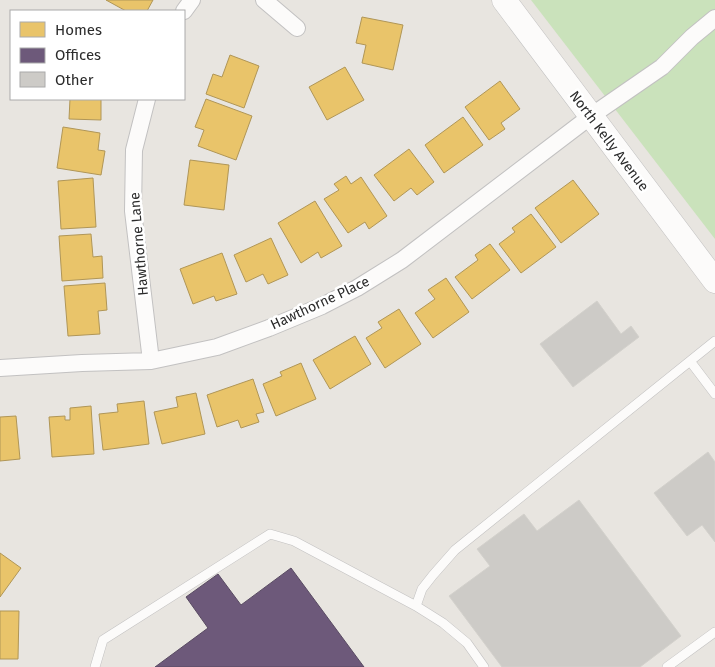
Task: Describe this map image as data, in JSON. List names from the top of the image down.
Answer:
{
  "streets": {
    "main road": ["North Kelly Avenue"],
    "street": ["Hawthorne Lane", "Hawthorne Place"]
  },
  "crossings": [
    ["North Kelly Avenue", "Hawthorne Place"],
    ["Hawthorne Lane", "Hawthorne Place"]
  ],
  "legend": ["Homes", "Offices", "Other"]
}
